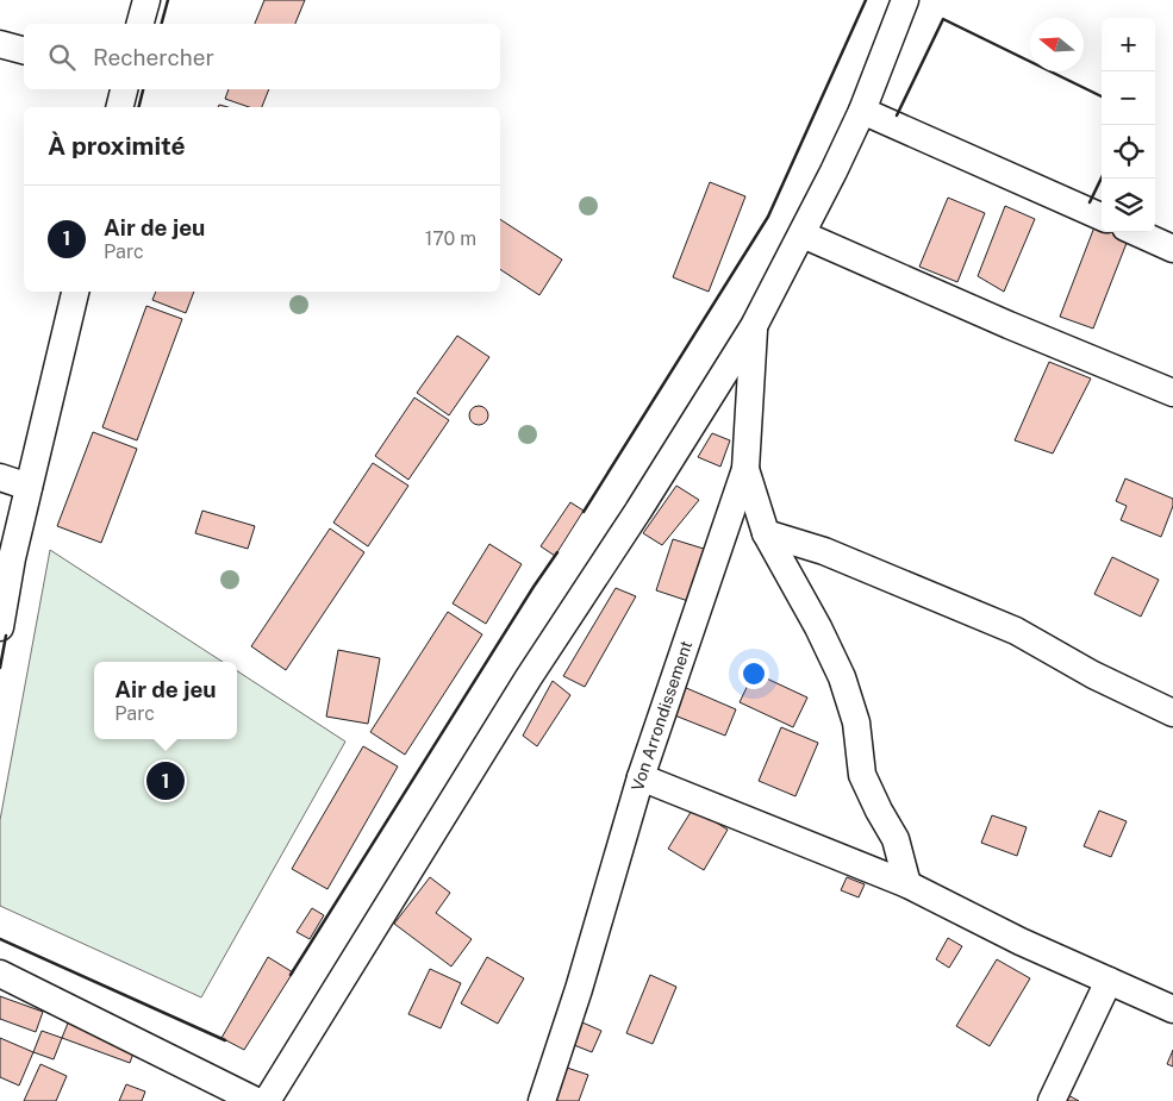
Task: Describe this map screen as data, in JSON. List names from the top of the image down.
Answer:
{
  "streets": {
    "street": ["Von Arrondissement"]
  },
  "north": "left",
  "page": {
    "map_buttons": ["+", "−"],
    "search": "Rechercher",
    "heading": "À proximité",
    "list": [
      {
        "mark": "1",
        "name": "Air de jeu",
        "note": "Parc",
        "value": "170 m"
      }
    ],
    "popup": ["Air de jeu", "Parc"],
    "pins": "1"
  }
}
